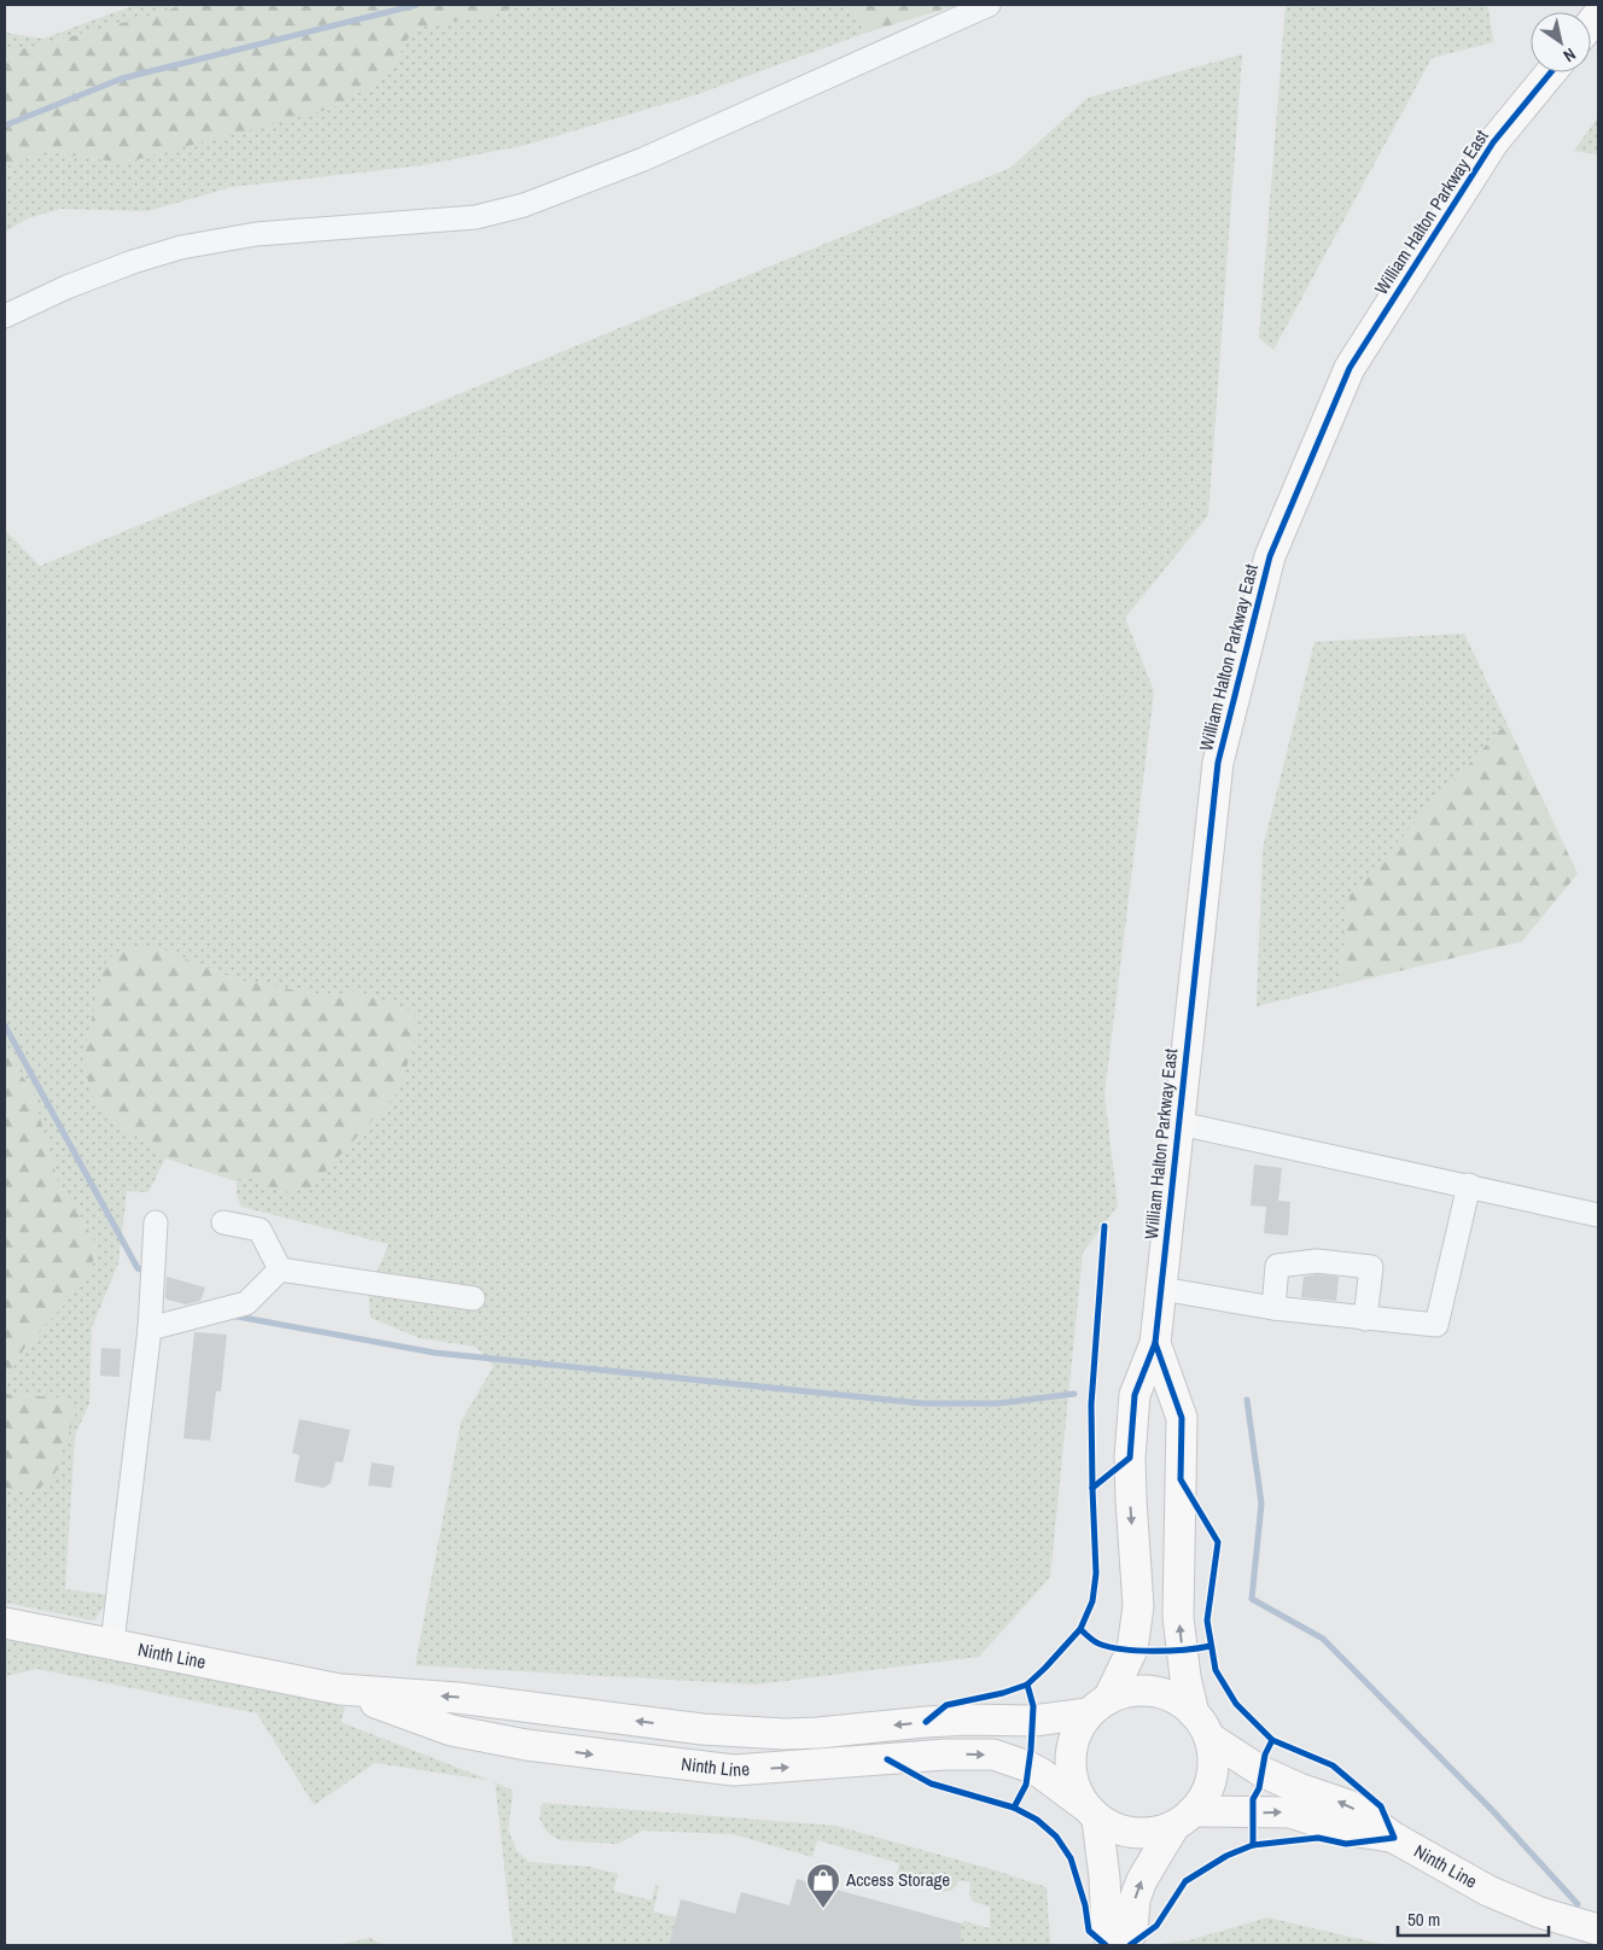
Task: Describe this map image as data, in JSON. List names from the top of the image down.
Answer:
{
  "streets": {
    "main road": ["William Halton Parkway East", "Ninth Line"]
  },
  "crossings": [
    ["William Halton Parkway East", "Ninth Line"]
  ],
  "places": {
    "shop": ["Access Storage"]
  },
  "scale_bar": "50 m",
  "north": "bottom right"
}
